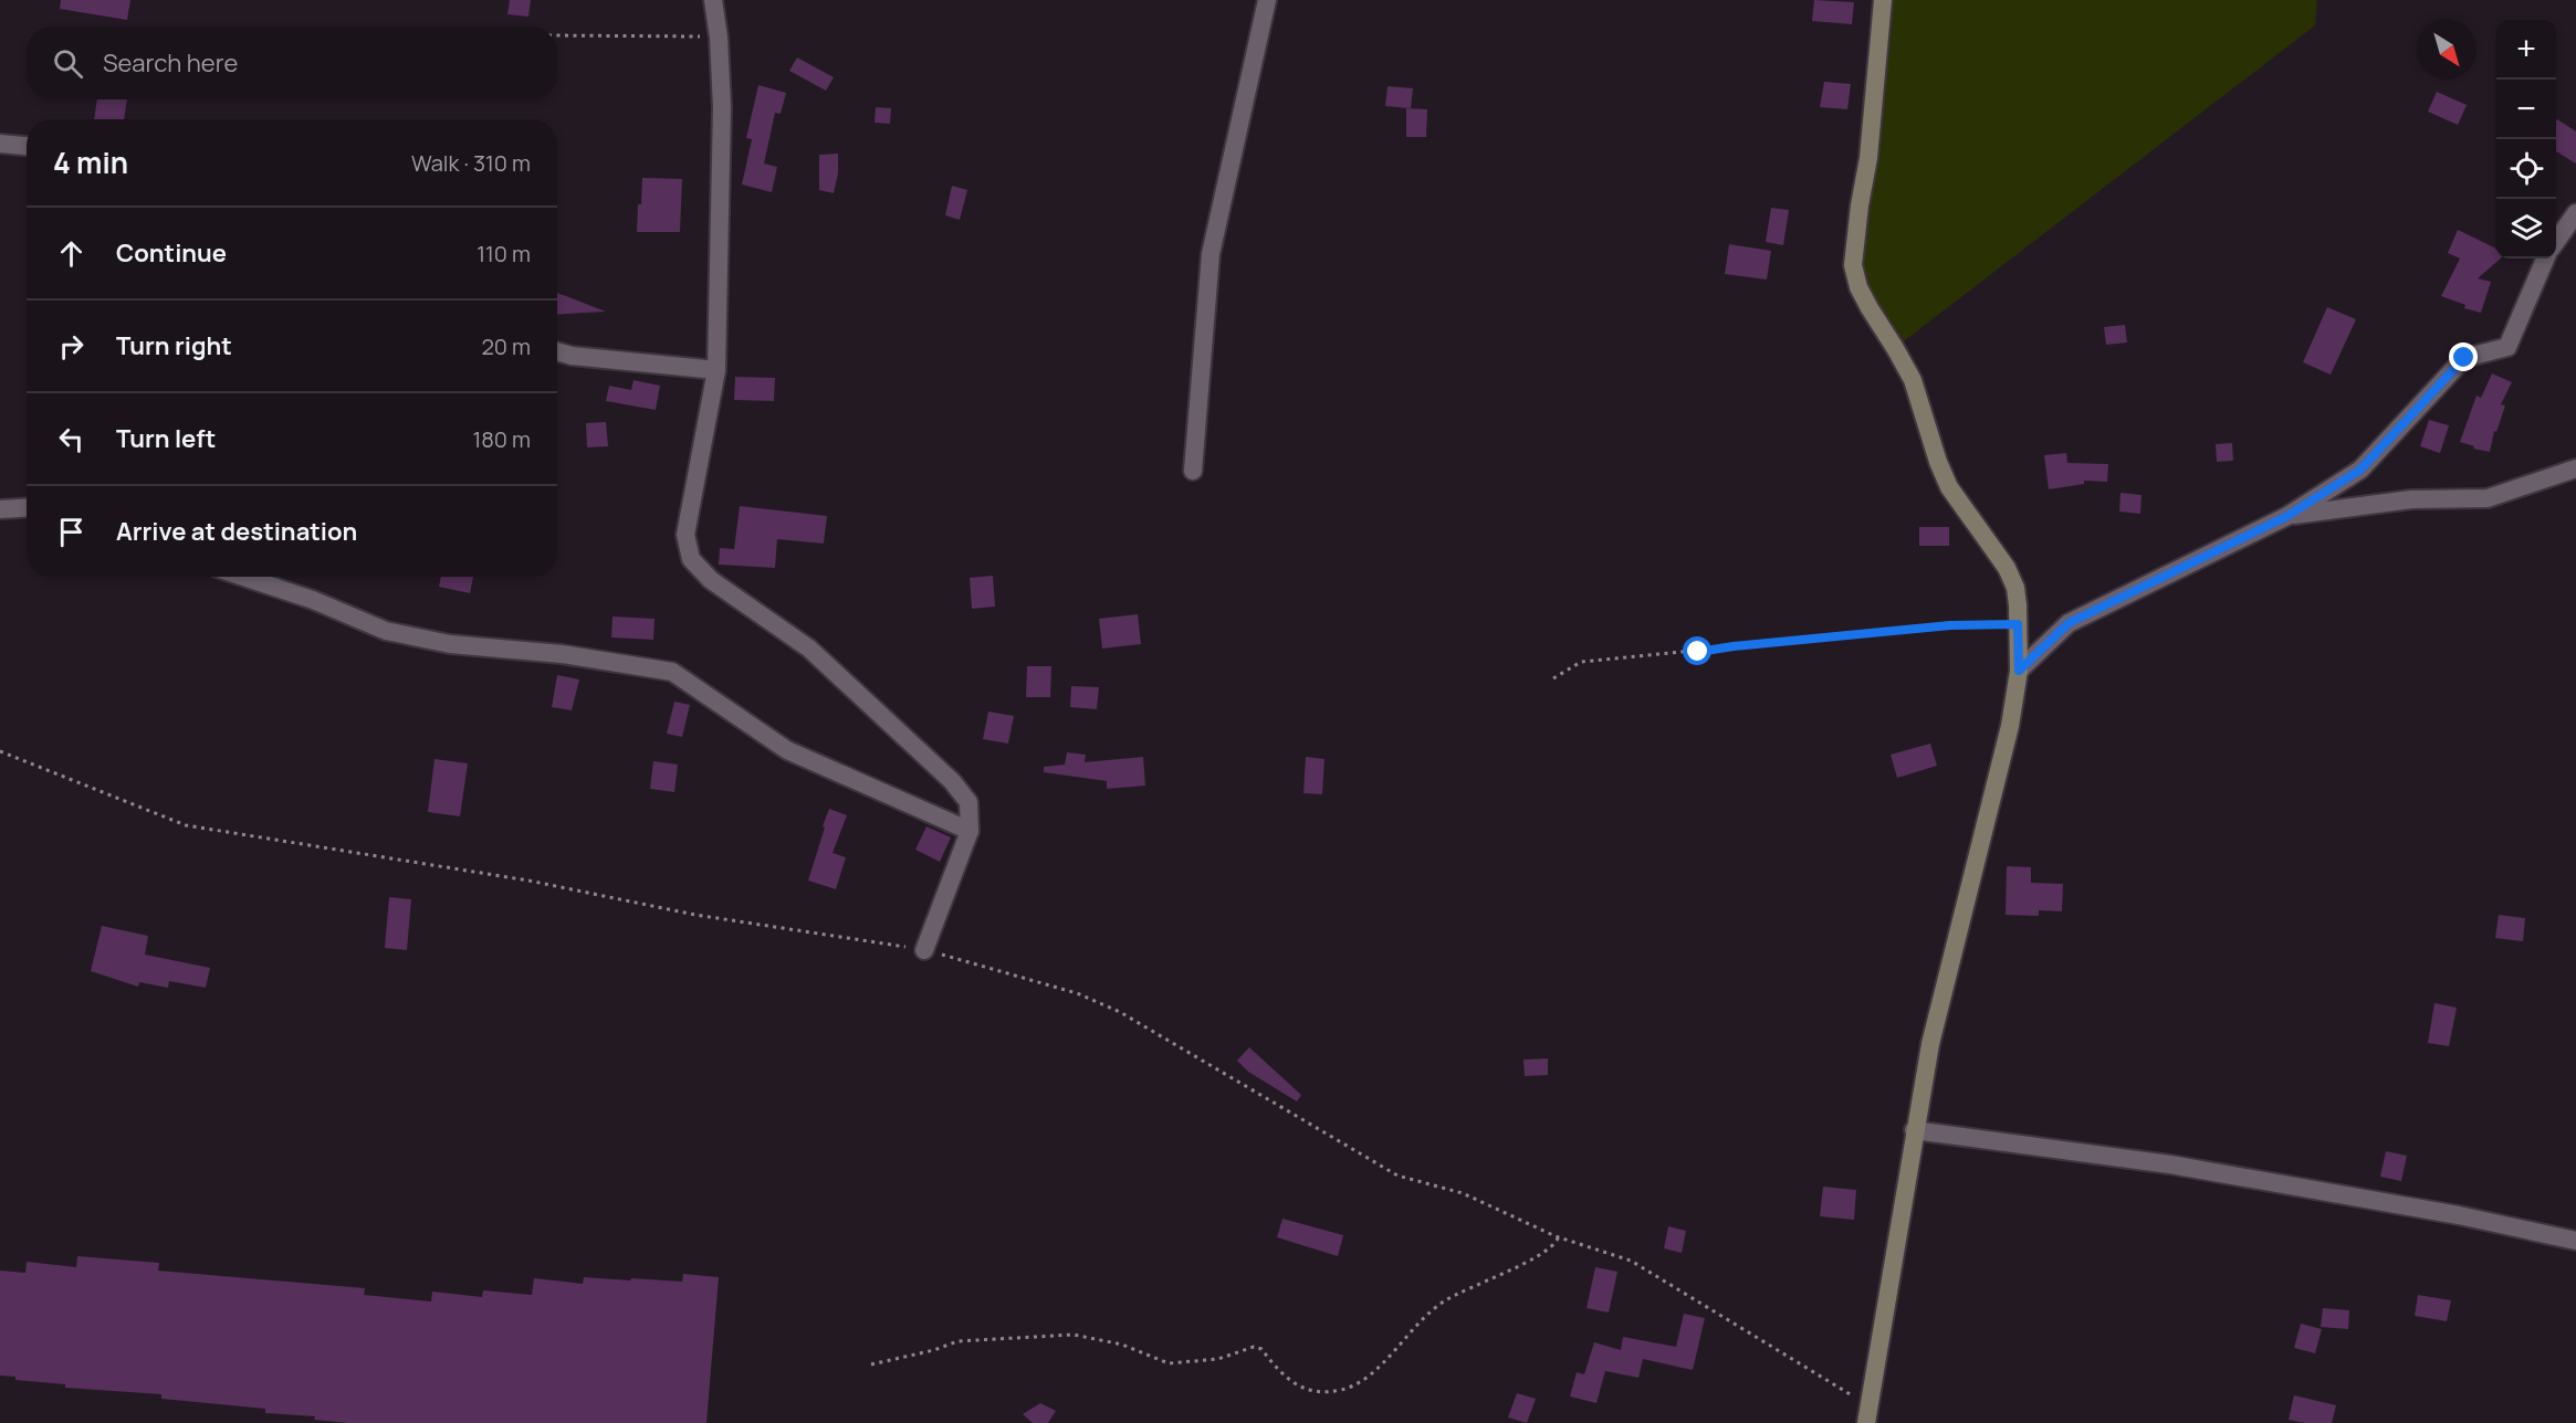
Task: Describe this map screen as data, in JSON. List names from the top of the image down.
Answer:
{
  "north": "bottom right",
  "page": {
    "map_buttons": ["+", "−"],
    "search": "Search here",
    "heading": ["4 min", "Walk · 310 m"],
    "list": [
      ["Continue", "110 m"],
      ["Turn right", "20 m"],
      ["Turn left", "180 m"],
      "Arrive at destination"
    ]
  }
}
